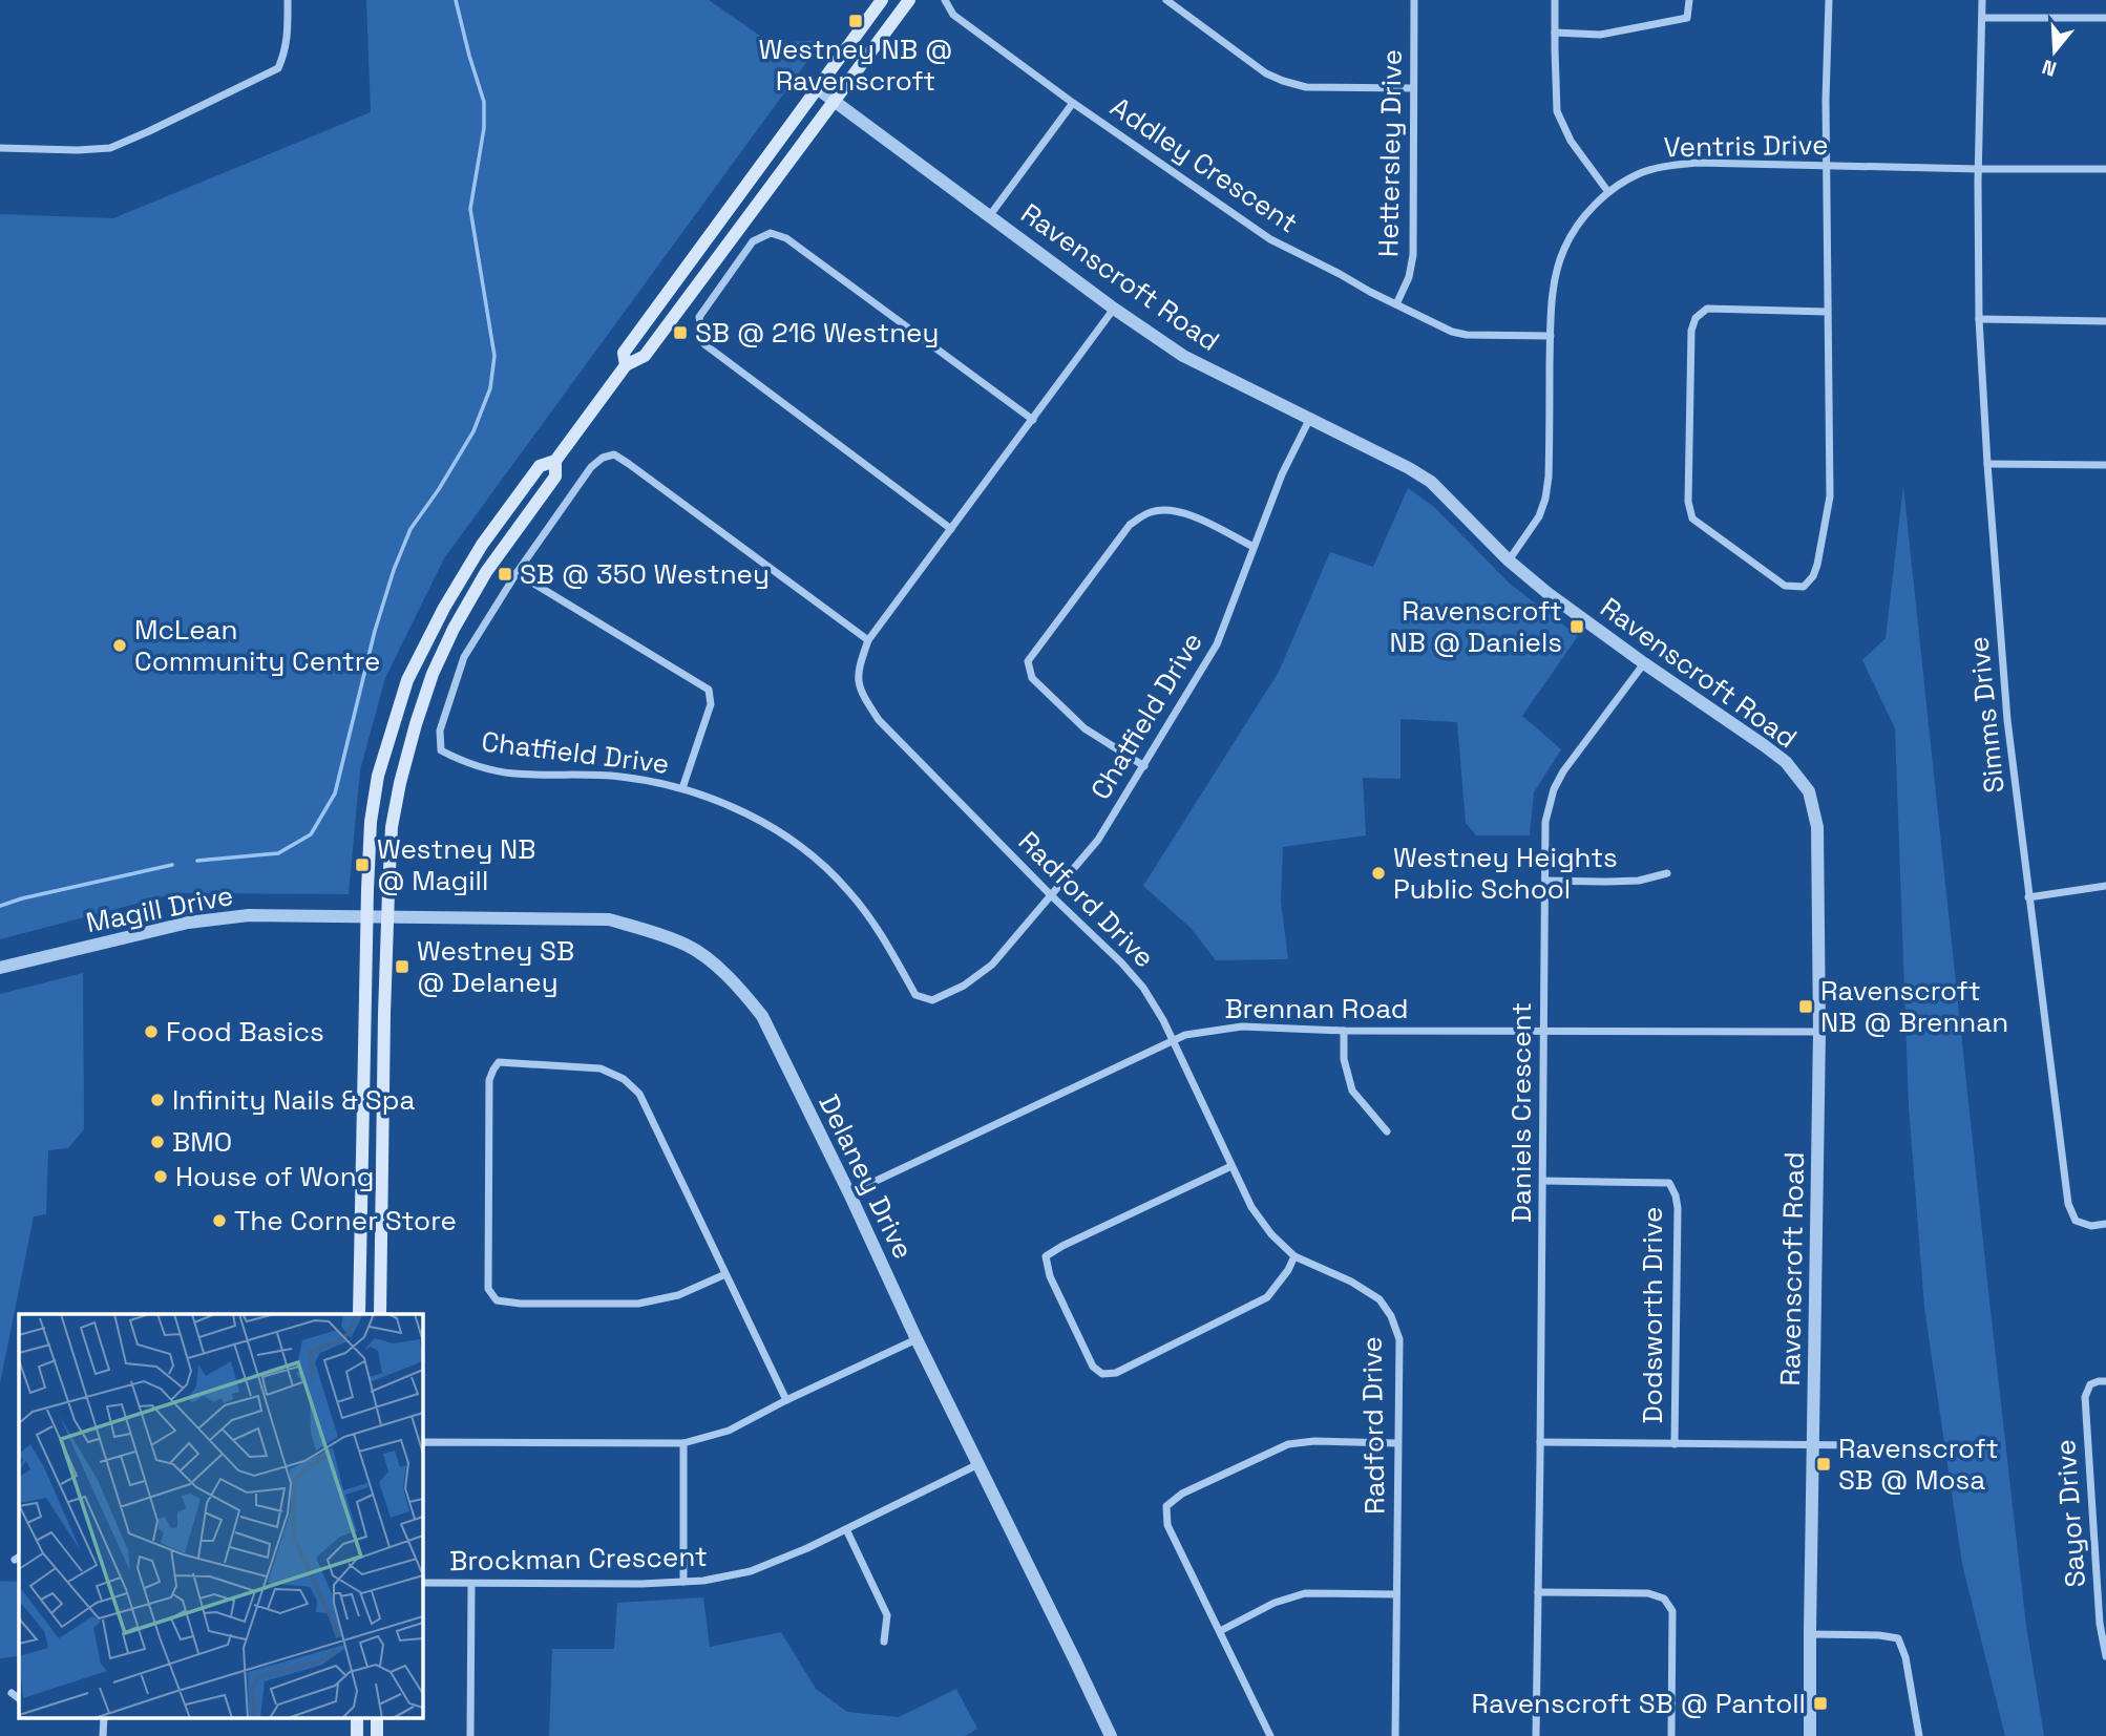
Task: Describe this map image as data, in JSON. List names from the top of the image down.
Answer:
{
  "streets": {
    "street": [
      "Ventris Drive",
      "Hettersley Drive",
      "Addley Crescent",
      "Ravenscroft Road",
      "Simms Drive",
      "Chatfield Drive",
      "Radford Drive",
      "Magill Drive",
      "Brennan Road",
      "Daniels Crescent",
      "Delaney Drive",
      "Dodsworth Drive",
      "Sayor Drive",
      "Brockman Crescent"
    ]
  },
  "crossings": [
    ["Ventris Drive", "Addley Crescent"],
    ["Ventris Drive", "Ravenscroft Road"],
    ["Ventris Drive", "Simms Drive"],
    ["Hettersley Drive", "Addley Crescent"],
    ["Ravenscroft Road", "Chatfield Drive"],
    ["Ravenscroft Road", "Radford Drive"],
    ["Ravenscroft Road", "Brennan Road"],
    ["Ravenscroft Road", "Daniels Crescent"],
    ["Chatfield Drive", "Radford Drive"],
    ["Radford Drive", "Brennan Road"],
    ["Magill Drive", "Delaney Drive"],
    ["Brennan Road", "Daniels Crescent"],
    ["Brennan Road", "Delaney Drive"],
    ["Daniels Crescent", "Dodsworth Drive"],
    ["Delaney Drive", "Brockman Crescent"]
  ],
  "places": {
    "transit": [
      "Westney NB @ Ravenscroft",
      "SB @ 216 Westney",
      "SB @ 350 Westney",
      "Ravenscroft NB @ Daniels",
      "Westney NB @ Magill",
      "Westney SB @ Delaney",
      "Ravenscroft NB @ Brennan",
      "Ravenscroft SB @ Mosa",
      "Ravenscroft SB @ Pantoll"
    ],
    "other": [
      "McLean Community Centre",
      "Westney Heights Public School",
      "Food Basics",
      "Infinity Nails & Spa",
      "BMO",
      "House of Wong",
      "The Corner Store"
    ]
  },
  "north": "bottom"
}
